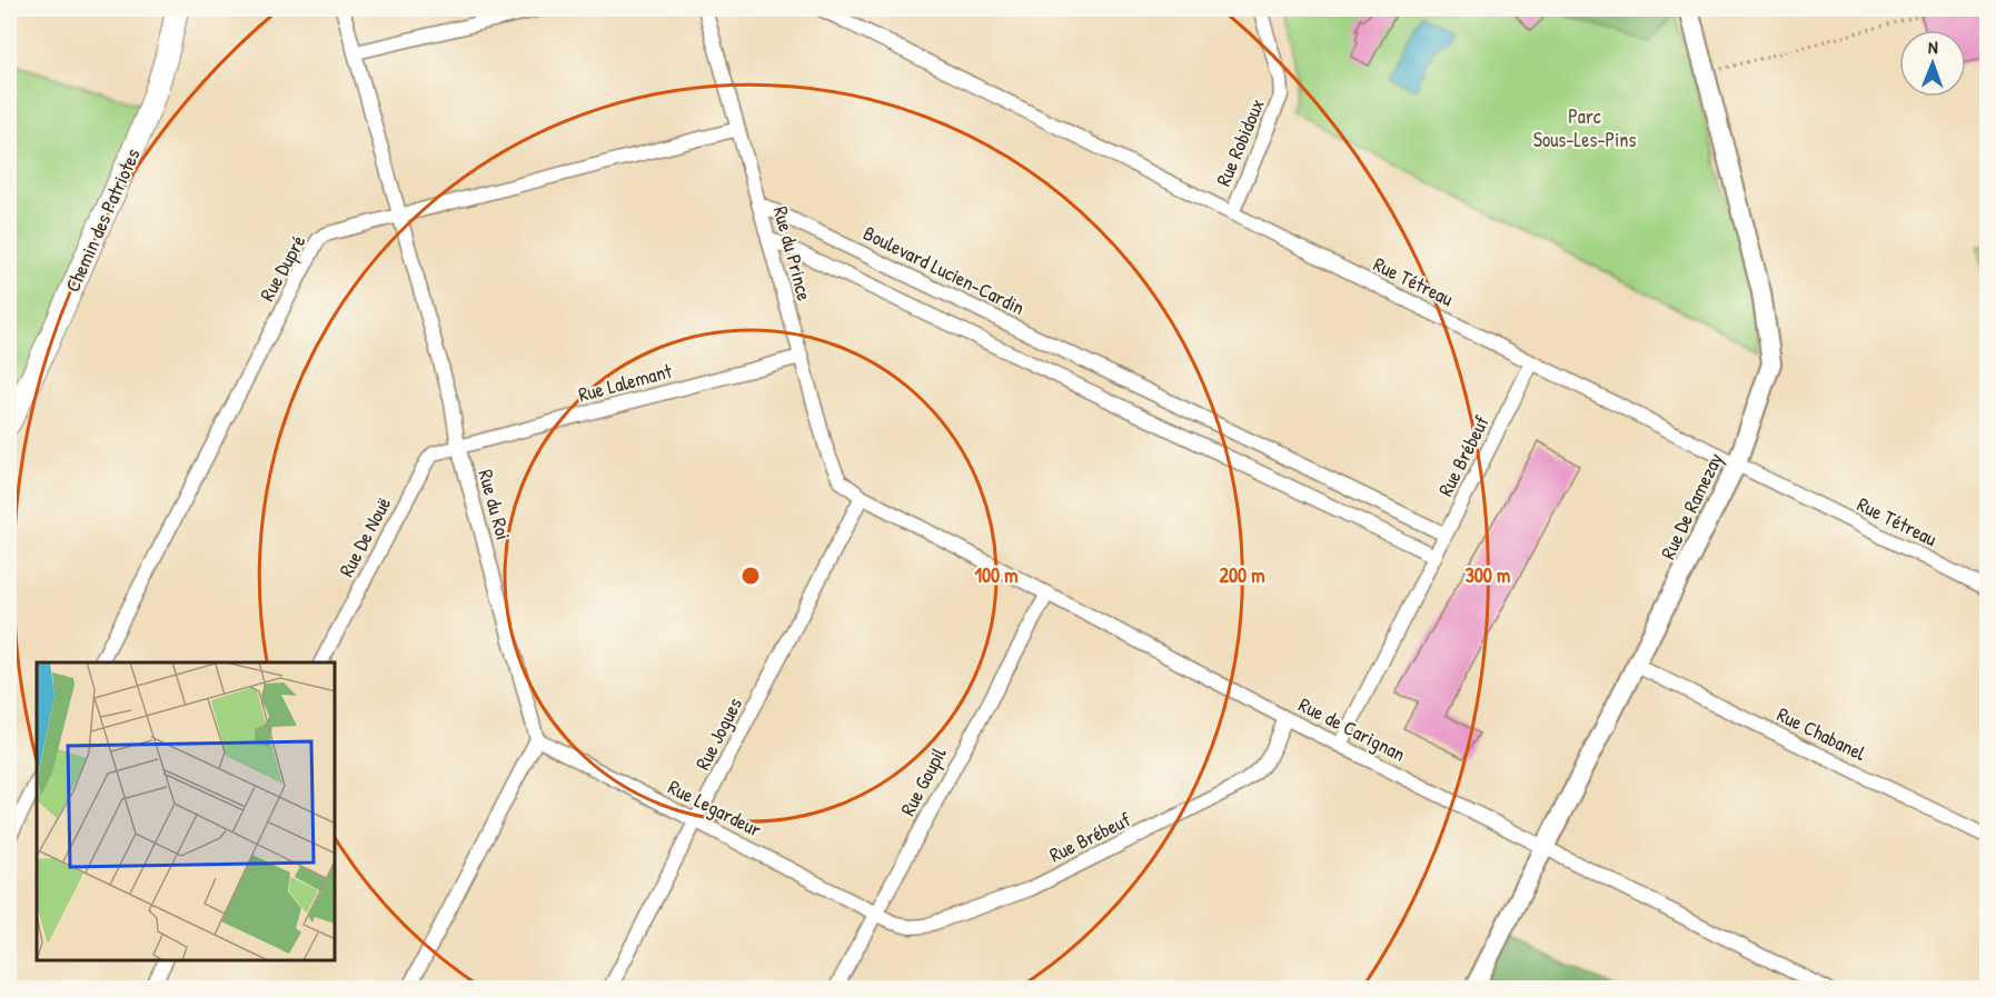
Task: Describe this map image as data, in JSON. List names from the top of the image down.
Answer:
{
  "streets": {
    "main road": ["Chemin des Patriotes"],
    "street": [
      "Rue Robidoux",
      "Rue du Prince",
      "Rue Dupré",
      "Boulevard Lucien-Cardin",
      "Rue Tétreau",
      "Rue Lalemant",
      "Rue Brébeuf",
      "Rue du Roi",
      "Rue De Ramezay",
      "Rue De Nouë",
      "Rue de Carignan",
      "Rue Jogues",
      "Rue Chabanel",
      "Rue Goupil",
      "Rue Legardeur"
    ]
  },
  "crossings": [
    ["Rue Robidoux", "Rue Tétreau"],
    ["Rue du Prince", "Rue Dupré"],
    ["Rue du Prince", "Boulevard Lucien-Cardin"],
    ["Rue du Prince", "Rue Lalemant"],
    ["Rue du Prince", "Rue de Carignan"],
    ["Rue du Prince", "Rue Jogues"],
    ["Rue Dupré", "Rue du Roi"],
    ["Boulevard Lucien-Cardin", "Rue Brébeuf"],
    ["Rue Tétreau", "Rue Brébeuf"],
    ["Rue Tétreau", "Rue De Ramezay"],
    ["Rue Lalemant", "Rue du Roi"],
    ["Rue Lalemant", "Rue De Nouë"],
    ["Rue Brébeuf", "Rue de Carignan"],
    ["Rue Brébeuf", "Rue Goupil"],
    ["Rue Brébeuf", "Rue Legardeur"],
    ["Rue du Roi", "Rue De Nouë"],
    ["Rue du Roi", "Rue Legardeur"],
    ["Rue De Ramezay", "Rue de Carignan"],
    ["Rue De Ramezay", "Rue Chabanel"],
    ["Rue de Carignan", "Rue Jogues"],
    ["Rue de Carignan", "Rue Goupil"],
    ["Rue Jogues", "Rue Legardeur"],
    ["Rue Goupil", "Rue Legardeur"]
  ],
  "parks": ["Parc Sous-Les-Pins"],
  "north": "top",
  "rings": ["100 m", "200 m", "300 m"]
}
